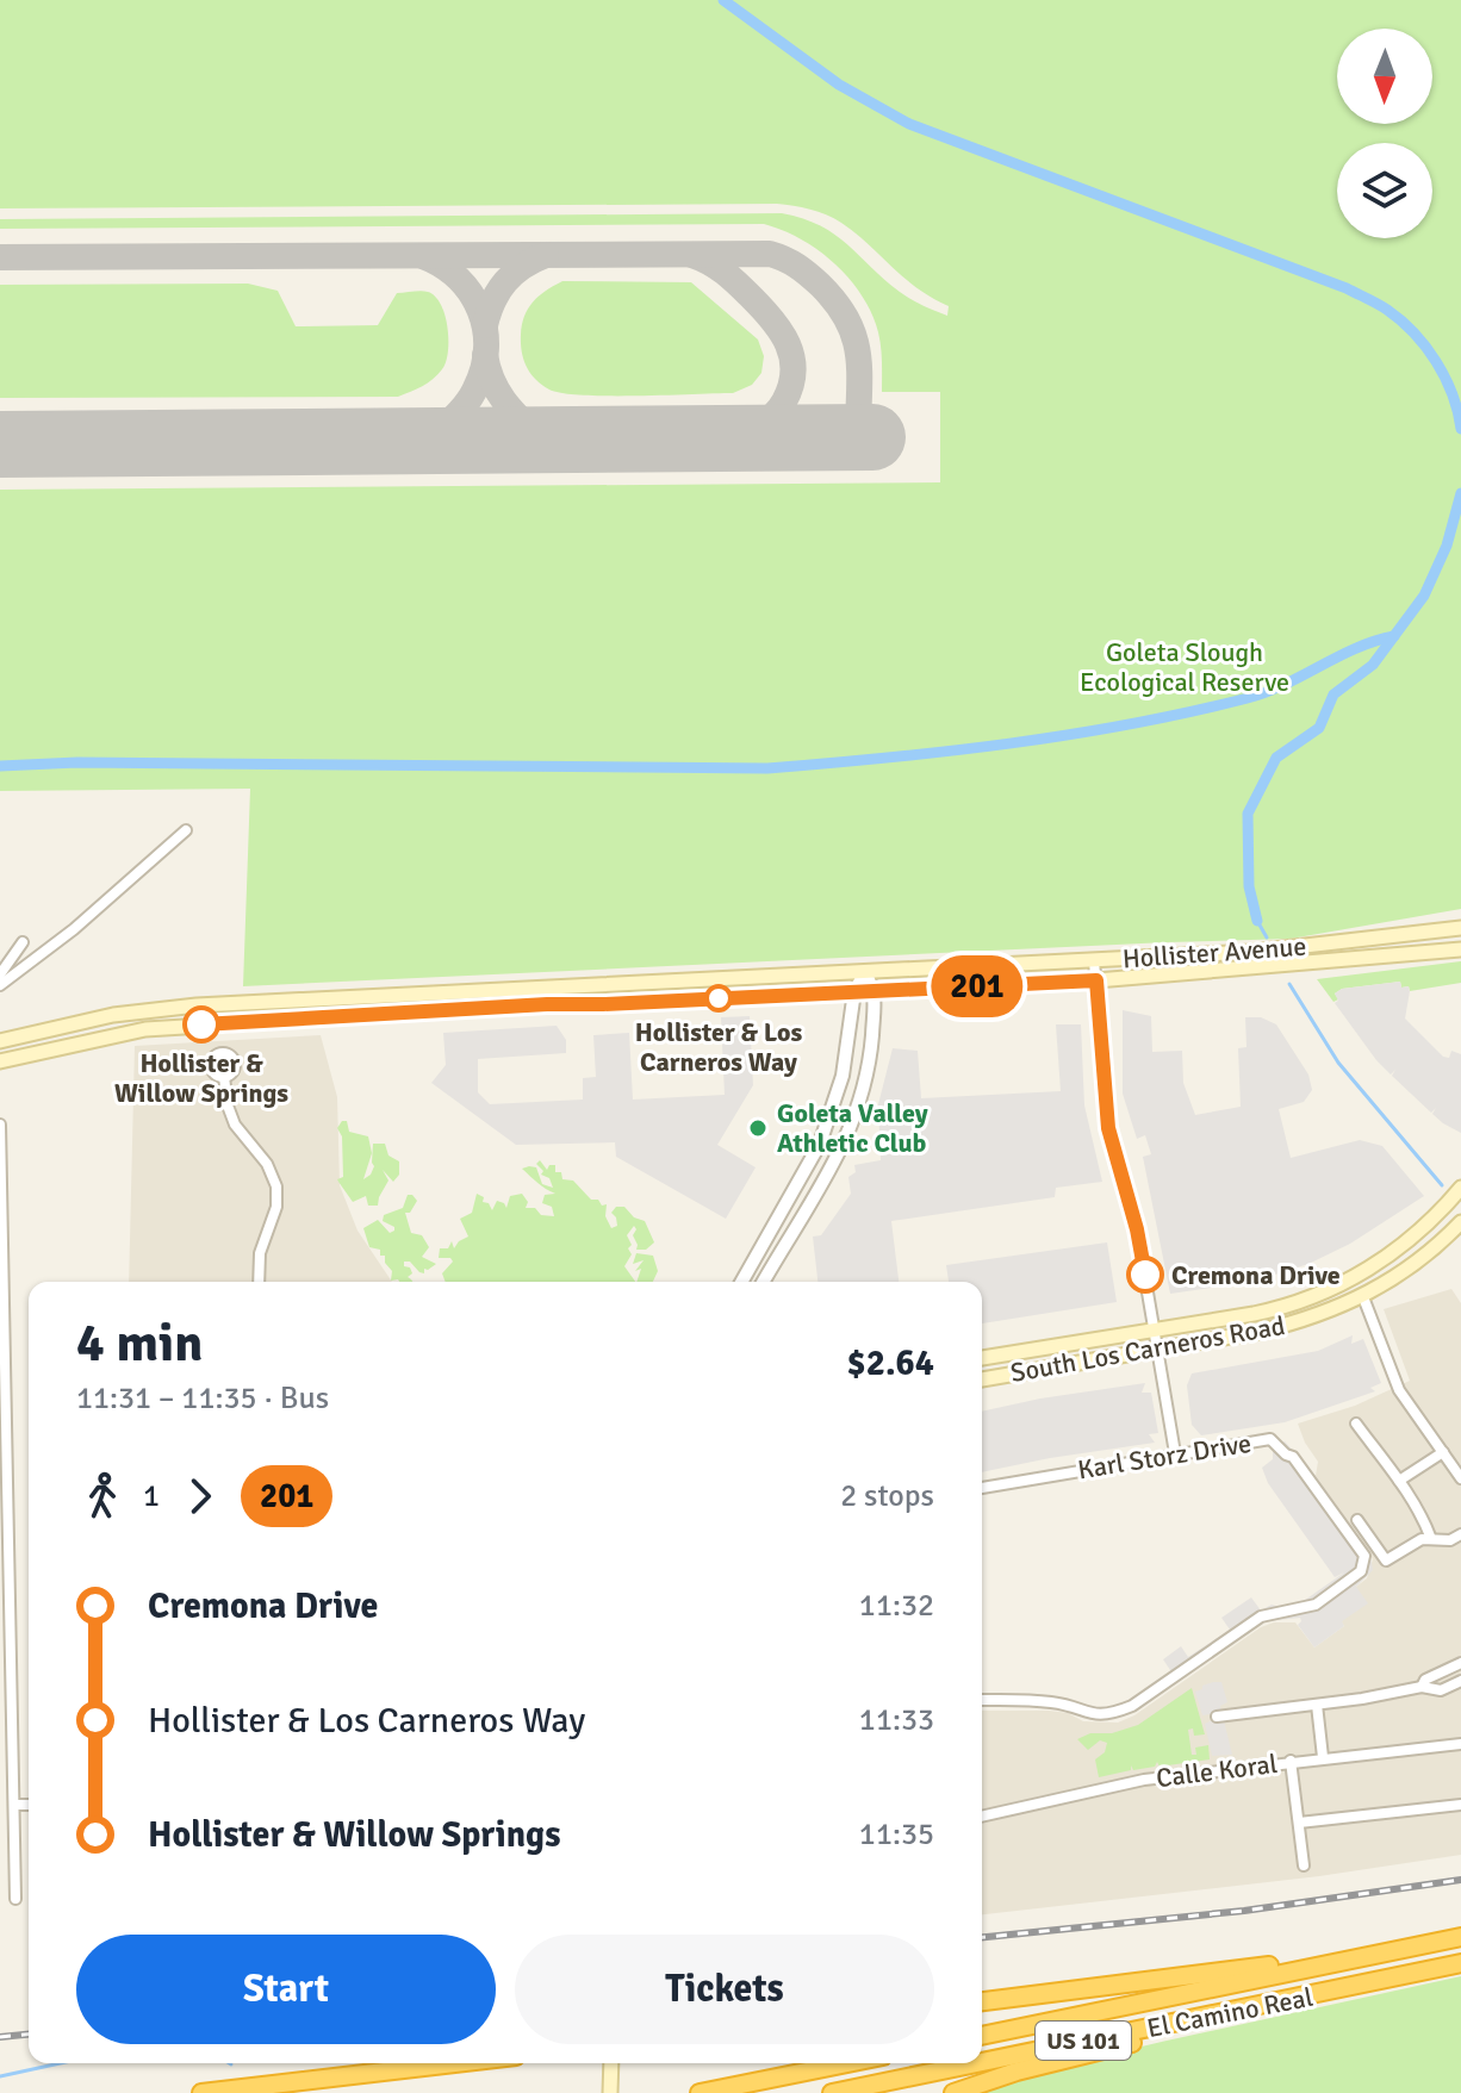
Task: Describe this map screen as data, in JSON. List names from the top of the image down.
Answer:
{
  "streets": {
    "highway": ["El Camino Real", "US 101"],
    "main road": ["Hollister Avenue", "South Los Carneros Road"],
    "street": ["Karl Storz Drive", "Calle Koral"]
  },
  "parks": ["Goleta Slough Ecological Reserve"],
  "places": [
    "Hollister & Los Carneros Way",
    "Hollister & Willow Springs",
    "Goleta Valley Athletic Club",
    "Cremona Drive"
  ],
  "lines": ["bus line 201"],
  "north": "bottom",
  "page": {
    "on_map": "201",
    "heading": ["4 min", "11:31 – 11:35 · Bus", "$2.64"],
    "legs": ["1", "201", "2 stops"],
    "list": [
      {
        "name": "Cremona Drive",
        "value": "11:32"
      },
      {
        "name": "Hollister & Los Carneros Way",
        "value": "11:33"
      },
      {
        "name": "Hollister & Willow Springs",
        "value": "11:35"
      }
    ],
    "buttons": ["Start", "Tickets"]
  }
}
